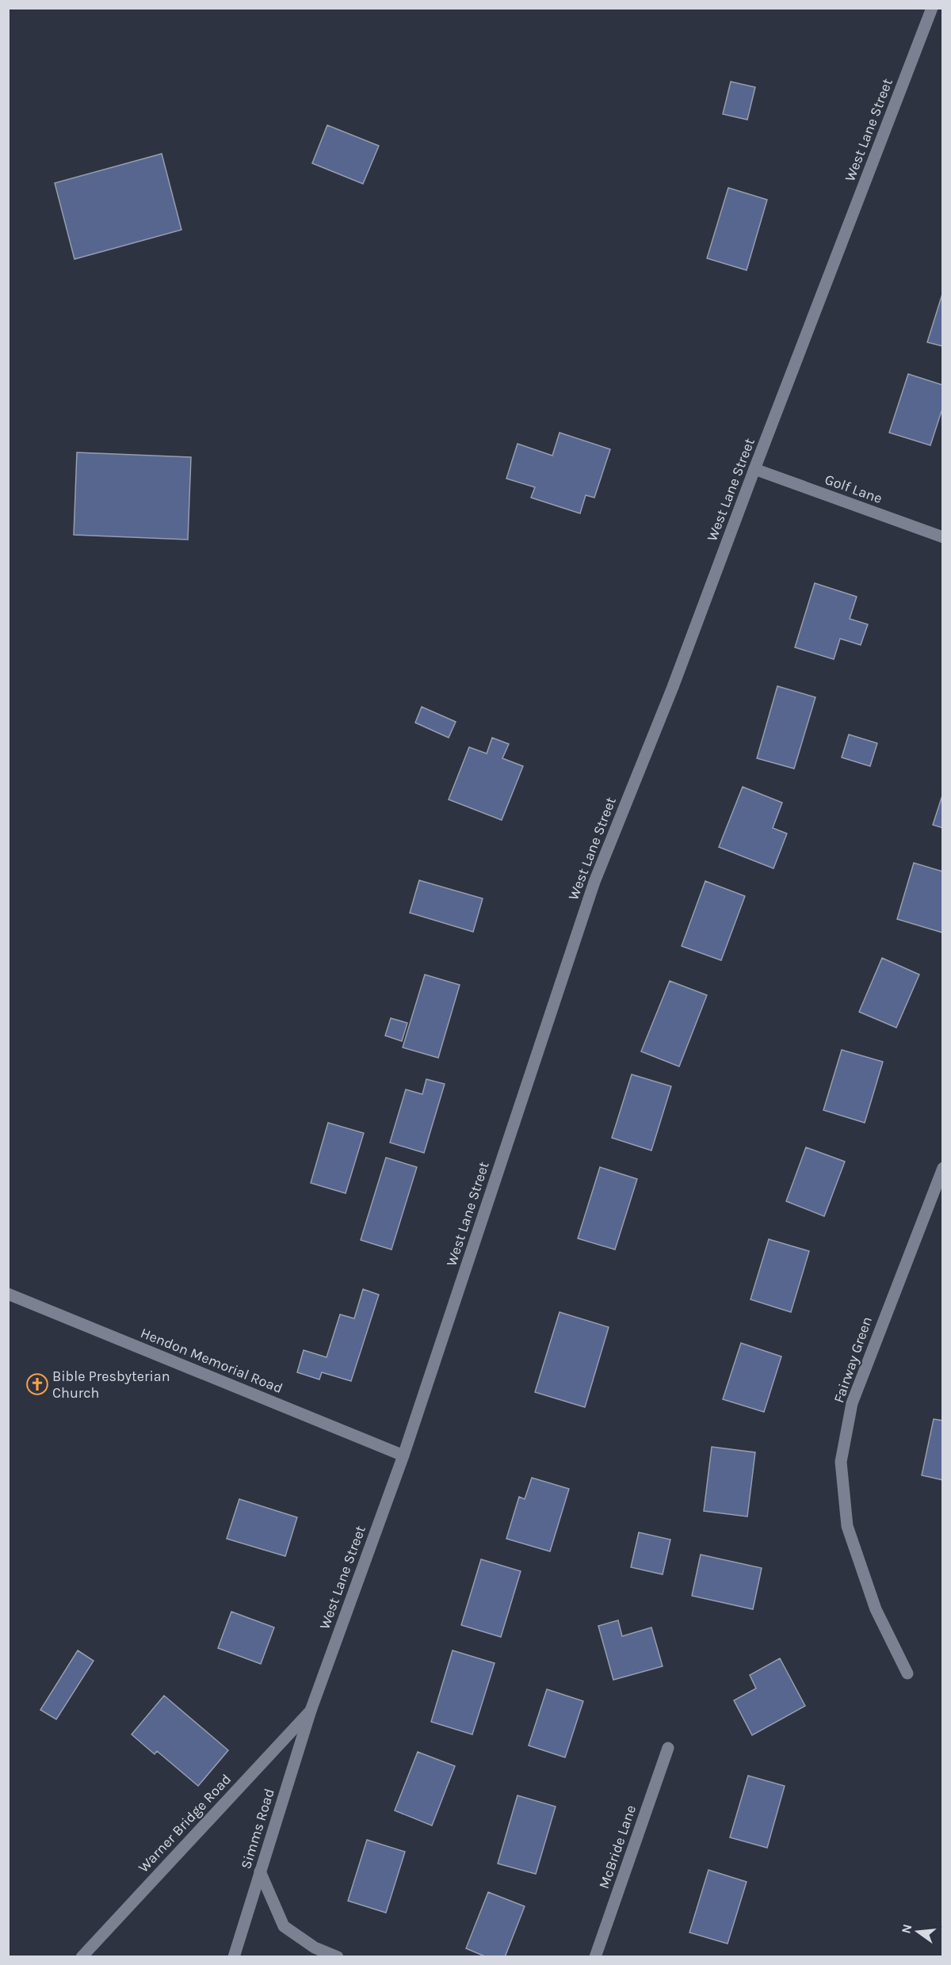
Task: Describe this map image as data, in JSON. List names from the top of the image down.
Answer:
{
  "streets": {
    "street": [
      "West Lane Street",
      "Golf Lane",
      "Fairway Green",
      "Hendon Memorial Road",
      "Warner Bridge Road",
      "Simms Road",
      "McBride Lane"
    ]
  },
  "crossings": [
    ["West Lane Street", "Golf Lane"],
    ["West Lane Street", "Hendon Memorial Road"],
    ["West Lane Street", "Warner Bridge Road"],
    ["West Lane Street", "Simms Road"],
    ["Warner Bridge Road", "Simms Road"]
  ],
  "places": {
    "church": ["Bible Presbyterian Church"]
  },
  "north": "left"
}
